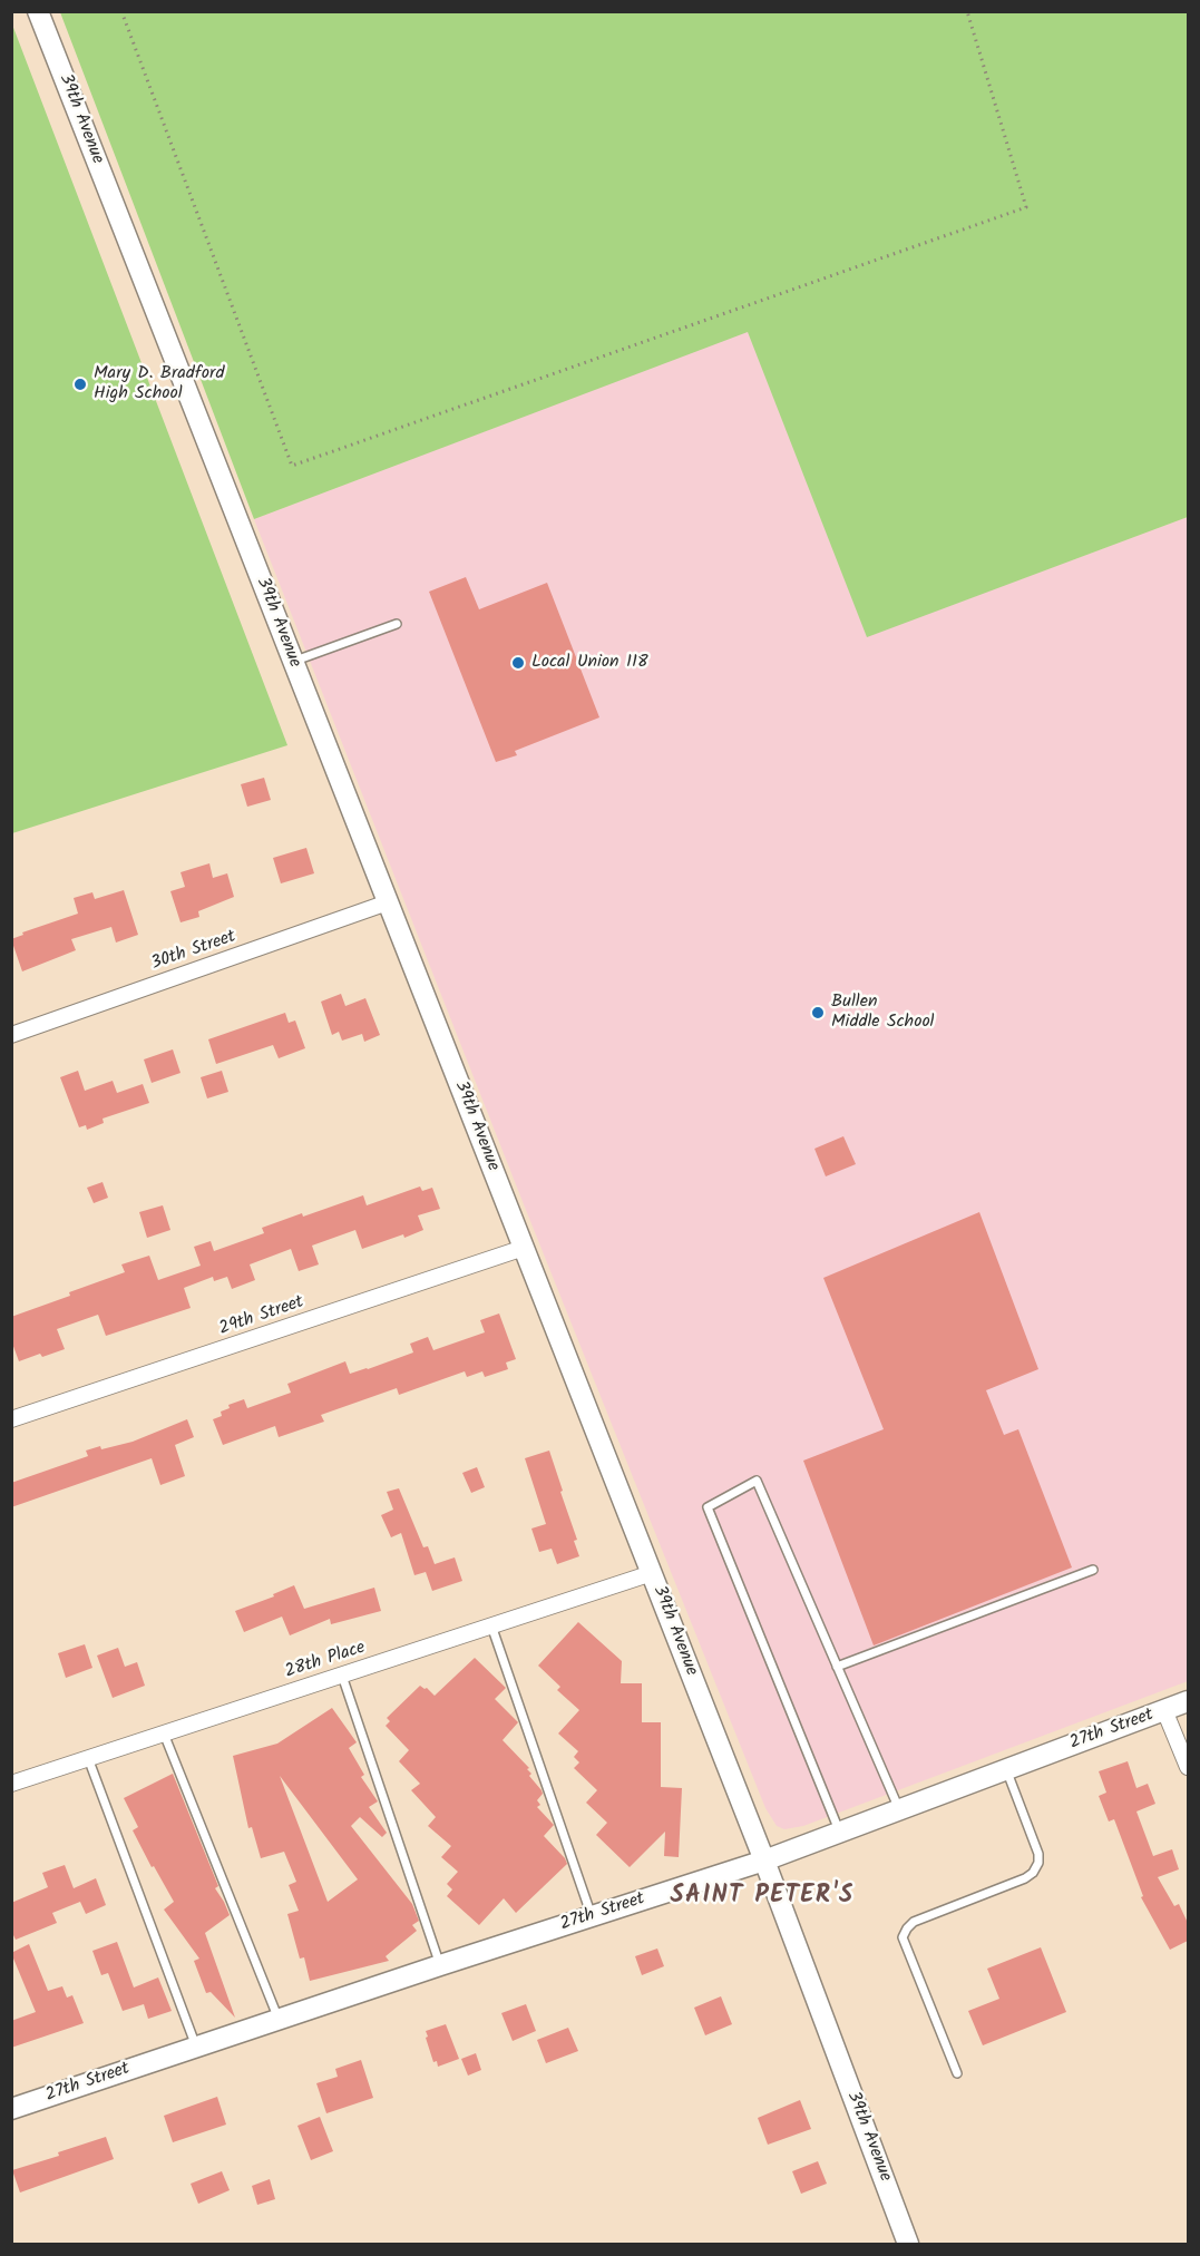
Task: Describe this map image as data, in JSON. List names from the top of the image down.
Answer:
{
  "streets": {
    "street": [
      "39th Avenue",
      "30th Street",
      "29th Street",
      "28th Place",
      "27th Street"
    ]
  },
  "crossings": [
    ["39th Avenue", "30th Street"],
    ["39th Avenue", "29th Street"],
    ["39th Avenue", "28th Place"],
    ["39th Avenue", "27th Street"]
  ],
  "districts": ["SAINT PETER'S"],
  "places": ["Mary D. Bradford High School", "Local Union 118", "Bullen Middle School"]
}
